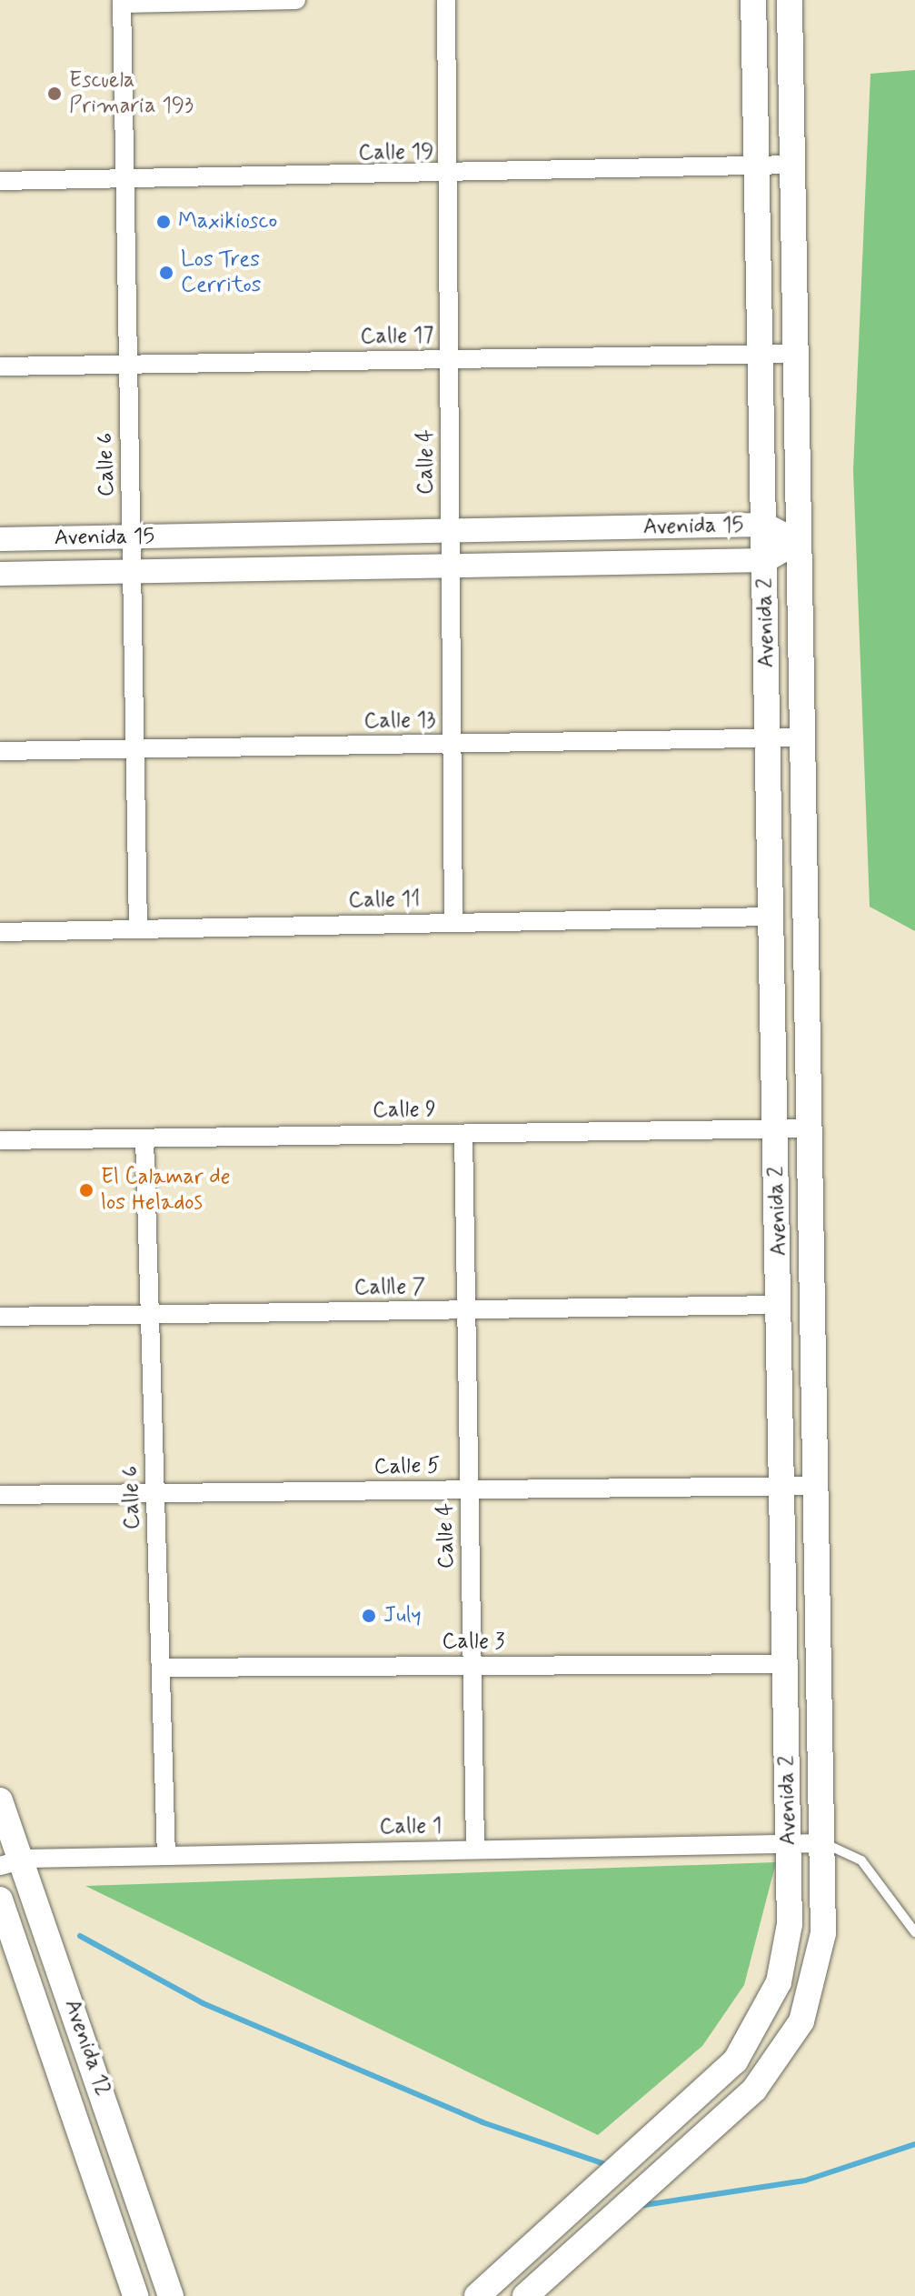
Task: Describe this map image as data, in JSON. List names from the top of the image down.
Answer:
{
  "streets": {
    "main road": ["Avenida 2", "Avenida 12"],
    "street": [
      "Calle 19",
      "Calle 17",
      "Calle 4",
      "Calle 6",
      "Avenida 15",
      "Calle 13",
      "Calle 11",
      "Calle 9",
      "Callle 7",
      "Calle 5",
      "Calle 3",
      "Calle 1"
    ]
  },
  "crossings": [
    ["Calle 19", "Calle 4"],
    ["Calle 19", "Calle 6"],
    ["Calle 19", "Avenida 2"],
    ["Calle 17", "Calle 4"],
    ["Calle 17", "Calle 6"],
    ["Calle 17", "Avenida 2"],
    ["Calle 4", "Avenida 15"],
    ["Calle 4", "Calle 13"],
    ["Calle 4", "Calle 11"],
    ["Calle 4", "Calle 9"],
    ["Calle 4", "Callle 7"],
    ["Calle 4", "Calle 5"],
    ["Calle 4", "Calle 3"],
    ["Calle 4", "Calle 1"],
    ["Calle 6", "Avenida 15"],
    ["Calle 6", "Calle 13"],
    ["Calle 6", "Calle 11"],
    ["Calle 6", "Calle 9"],
    ["Calle 6", "Callle 7"],
    ["Calle 6", "Calle 5"],
    ["Calle 6", "Calle 3"],
    ["Calle 6", "Calle 1"],
    ["Avenida 15", "Avenida 2"],
    ["Avenida 2", "Calle 13"],
    ["Avenida 2", "Calle 11"],
    ["Avenida 2", "Calle 9"],
    ["Avenida 2", "Callle 7"],
    ["Avenida 2", "Calle 5"],
    ["Avenida 2", "Calle 3"],
    ["Avenida 2", "Calle 1"],
    ["Calle 1", "Avenida 12"]
  ],
  "places": [
    "Escuela Primaria 193",
    "Maxikiosco",
    "Los Tres Cerritos",
    "El Calamar de los Helados",
    "July"
  ]
}
